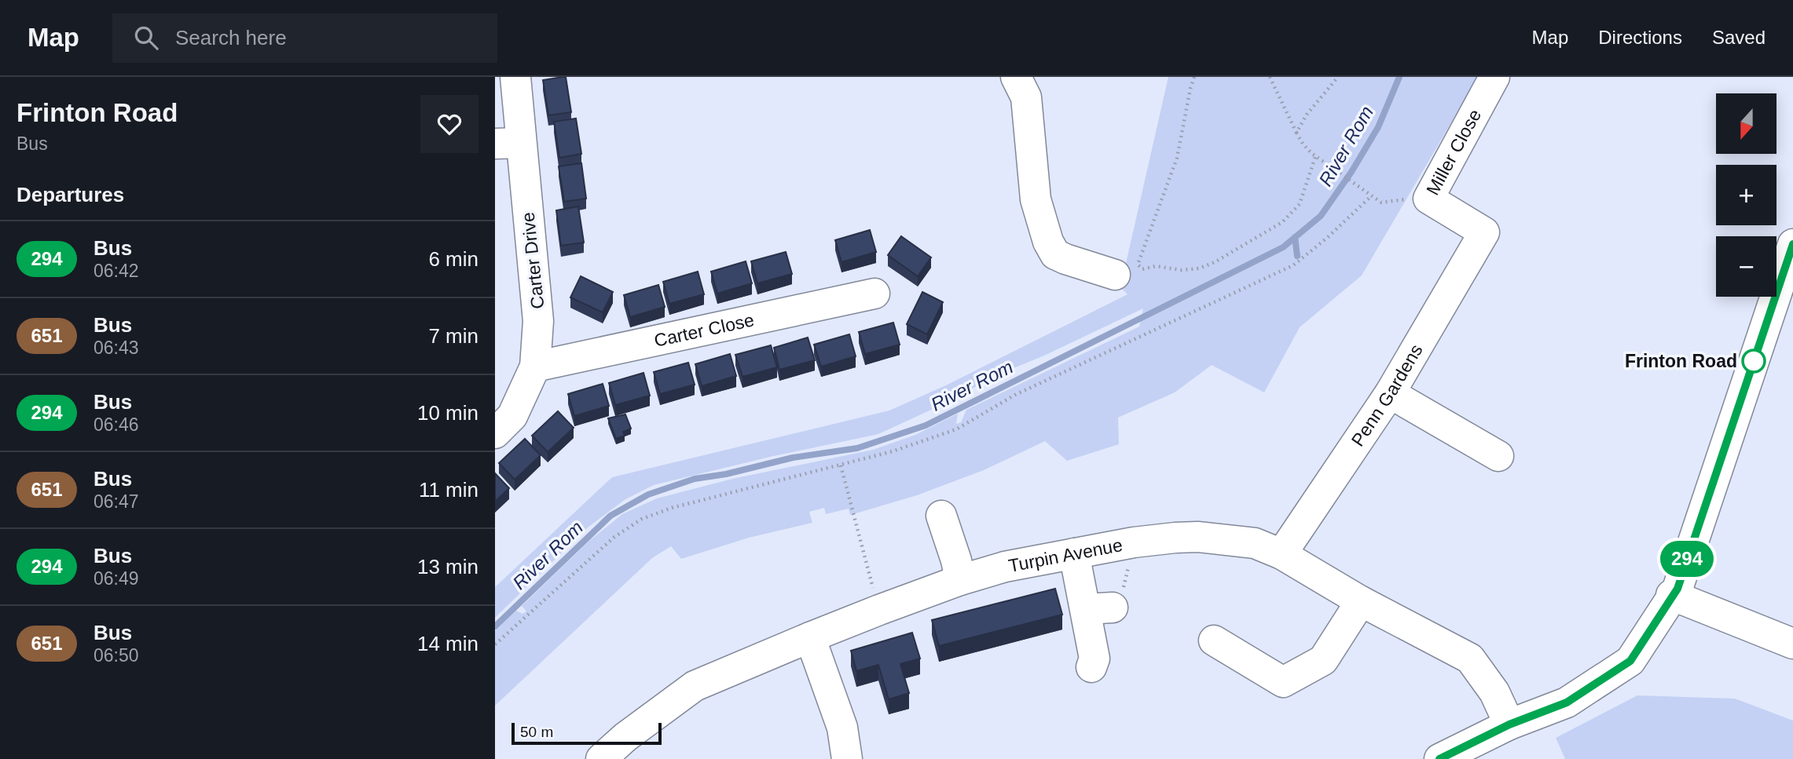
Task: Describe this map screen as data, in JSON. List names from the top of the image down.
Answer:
{
  "streets": {
    "street": [
      "Miller Close",
      "Carter Drive",
      "Carter Close",
      "Penn Gardens",
      "Turpin Avenue"
    ]
  },
  "crossings": [
    ["Miller Close", "Penn Gardens"],
    ["Carter Drive", "Carter Close"],
    ["Penn Gardens", "Turpin Avenue"]
  ],
  "water": ["River Rom"],
  "places": ["Frinton Road"],
  "lines": ["bus line 294"],
  "scale_bar": "50 m",
  "north": "bottom",
  "page": {
    "header": "Map",
    "search": "Search here",
    "nav": ["Map", "Directions", "Saved"],
    "heading": [
      ["Frinton Road", "Bus"],
      "Departures"
    ],
    "on_map": "294",
    "map_buttons": ["+", "−"],
    "list": [
      {
        "mark": "294",
        "name": "Bus",
        "note": "06:42",
        "value": "6 min"
      },
      {
        "mark": "651",
        "name": "Bus",
        "note": "06:43",
        "value": "7 min"
      },
      {
        "mark": "294",
        "name": "Bus",
        "note": "06:46",
        "value": "10 min"
      },
      {
        "mark": "651",
        "name": "Bus",
        "note": "06:47",
        "value": "11 min"
      },
      {
        "mark": "294",
        "name": "Bus",
        "note": "06:49",
        "value": "13 min"
      },
      {
        "mark": "651",
        "name": "Bus",
        "note": "06:50",
        "value": "14 min"
      }
    ],
    "scale": "50 m"
  }
}
